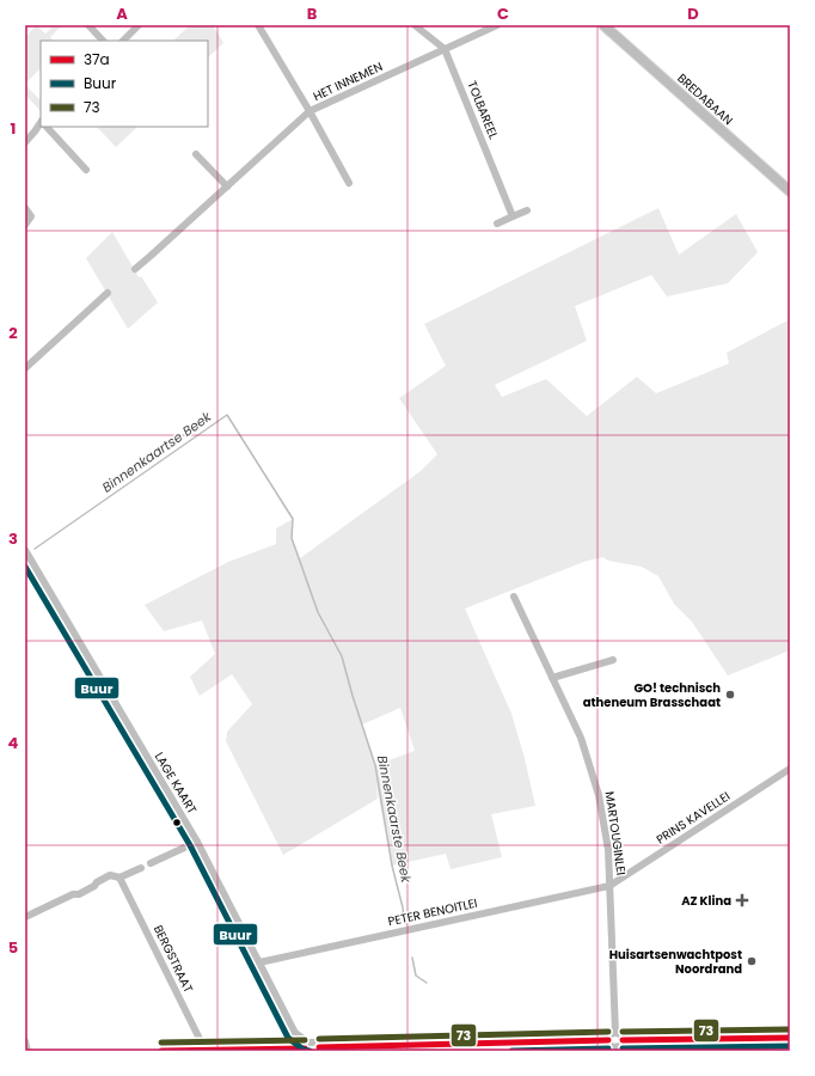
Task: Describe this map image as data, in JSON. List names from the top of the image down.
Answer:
{
  "streets": {
    "main road": ["BREDABAAN"],
    "street": [
      "HET INNEMEN",
      "TOLBAREEL",
      "LAGE KAART",
      "PRINS KAVELLEI",
      "MARTOUGINLEI",
      "PETER BENOITLEI",
      "BERGSTRAAT"
    ]
  },
  "crossings": [
    ["HET INNEMEN", "TOLBAREEL"],
    ["LAGE KAART", "PETER BENOITLEI"],
    ["PRINS KAVELLEI", "MARTOUGINLEI"],
    ["PRINS KAVELLEI", "PETER BENOITLEI"],
    ["MARTOUGINLEI", "PETER BENOITLEI"]
  ],
  "water": ["Binnenkaartse Beek", "Binnenkaarste Beek"],
  "places": {
    "other": ["GO! technisch atheneum Brasschaat", "Huisartsenwachtpost Noordrand"],
    "health": ["AZ Klina"]
  },
  "lines": ["transit line Buur", "transit line 73", "transit line 37a"],
  "legend": ["37a", "Buur", "73"],
  "grid": {
    "columns": [
      "A",
      "B",
      "C",
      "D"
    ],
    "rows": [
      "1",
      "2",
      "3",
      "4",
      "5"
    ]
  }
}
